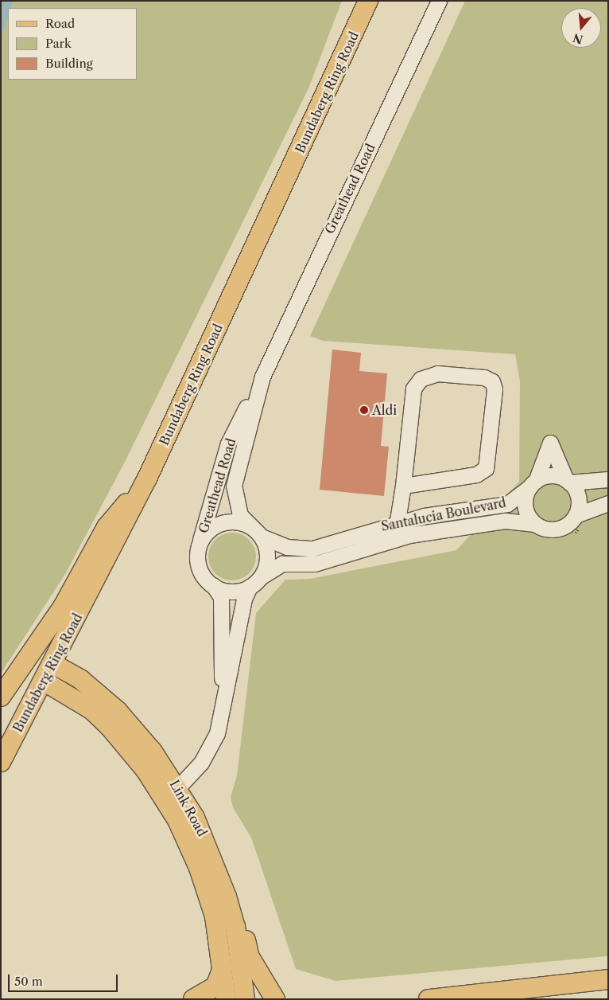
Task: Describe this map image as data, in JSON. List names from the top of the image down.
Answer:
{
  "streets": {
    "main road": ["Bundaberg Ring Road", "Link Road"],
    "street": ["Greathead Road", "Santalucia Boulevard"]
  },
  "crossings": [
    ["Bundaberg Ring Road", "Link Road"],
    ["Greathead Road", "Santalucia Boulevard"],
    ["Greathead Road", "Link Road"]
  ],
  "places": ["Aldi"],
  "legend": ["Road", "Park", "Building"],
  "scale_bar": "50 m",
  "north": "bottom"
}
